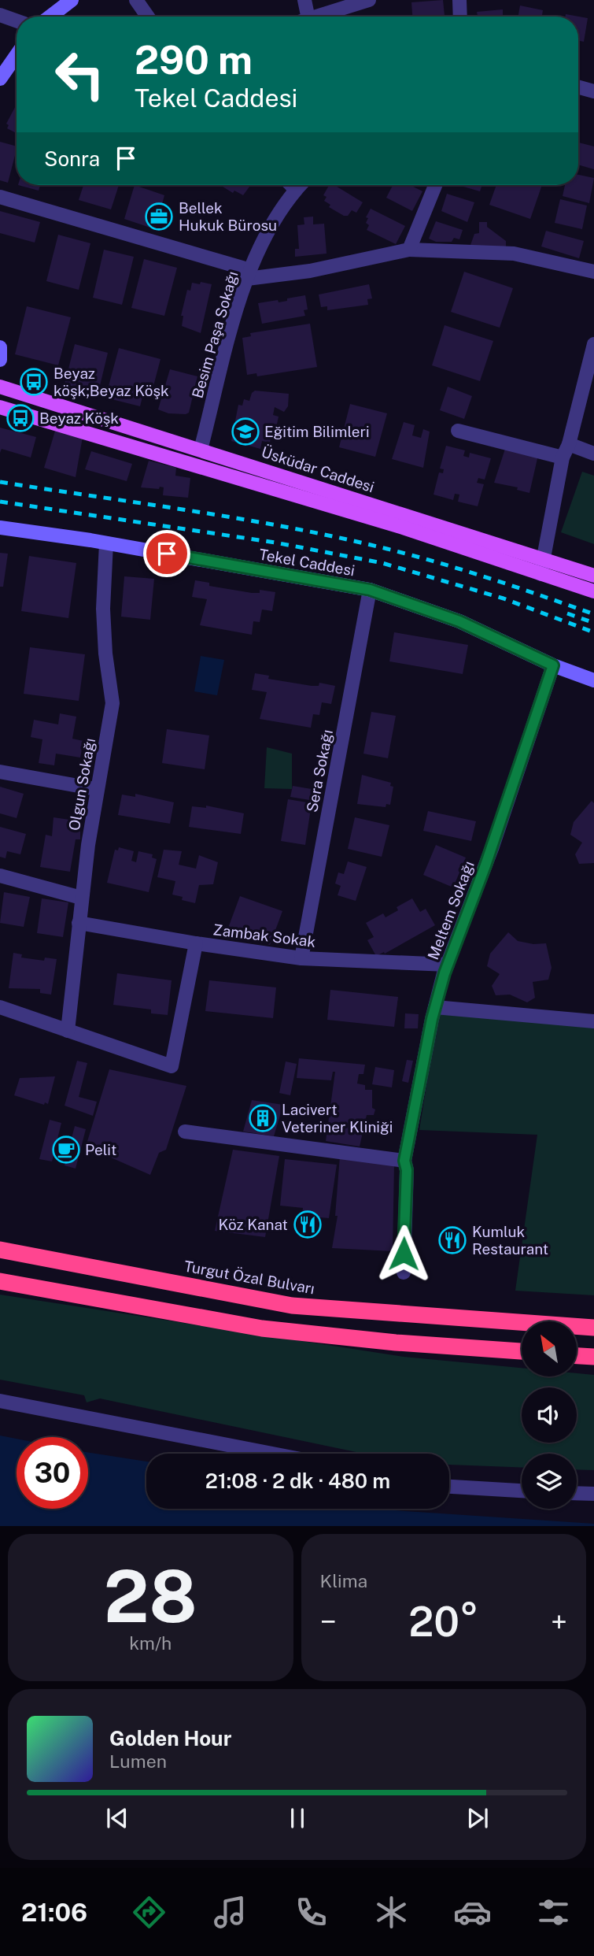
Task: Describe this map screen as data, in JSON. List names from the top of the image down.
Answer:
{
  "streets": {
    "highway": ["Turgut Özal Bulvarı"],
    "main road": ["Üsküdar Caddesi"],
    "street": [
      "Besim Paşa Sokağı",
      "Tekel Caddesi",
      "Sera Sokağı",
      "Olgun Sokağı",
      "Meltem Sokağı",
      "Zambak Sokak"
    ]
  },
  "crossings": [
    ["Besim Paşa Sokağı", "Üsküdar Caddesi"],
    ["Tekel Caddesi", "Sera Sokağı"],
    ["Tekel Caddesi", "Olgun Sokağı"],
    ["Tekel Caddesi", "Meltem Sokağı"],
    ["Sera Sokağı", "Zambak Sokak"],
    ["Olgun Sokağı", "Zambak Sokak"],
    ["Meltem Sokağı", "Zambak Sokak"]
  ],
  "places": {
    "office": ["Bellek Hukuk Bürosu"],
    "bus stop": ["Beyaz köşk;Beyaz Köşk", "Beyaz Köşk"],
    "school or university": ["Eğitim Bilimleri"],
    "building": ["Lacivert Veteriner Kliniği"],
    "cafe": ["Pelit"],
    "restaurant": ["Köz Kanat", "Kumluk Restaurant"]
  },
  "north": "top left",
  "page": {
    "turn": ["290 m", "Tekel Caddesi"],
    "then": "Sonra",
    "limit": "30",
    "trip": "21:08 · 2 dk · 480 m",
    "tile": [
      ["28", "km/h"],
      "Klima"
    ],
    "heat": ["−", "20°", "+"],
    "song": ["Golden Hour", "Lumen"],
    "tabs": "21:06"
  }
}
